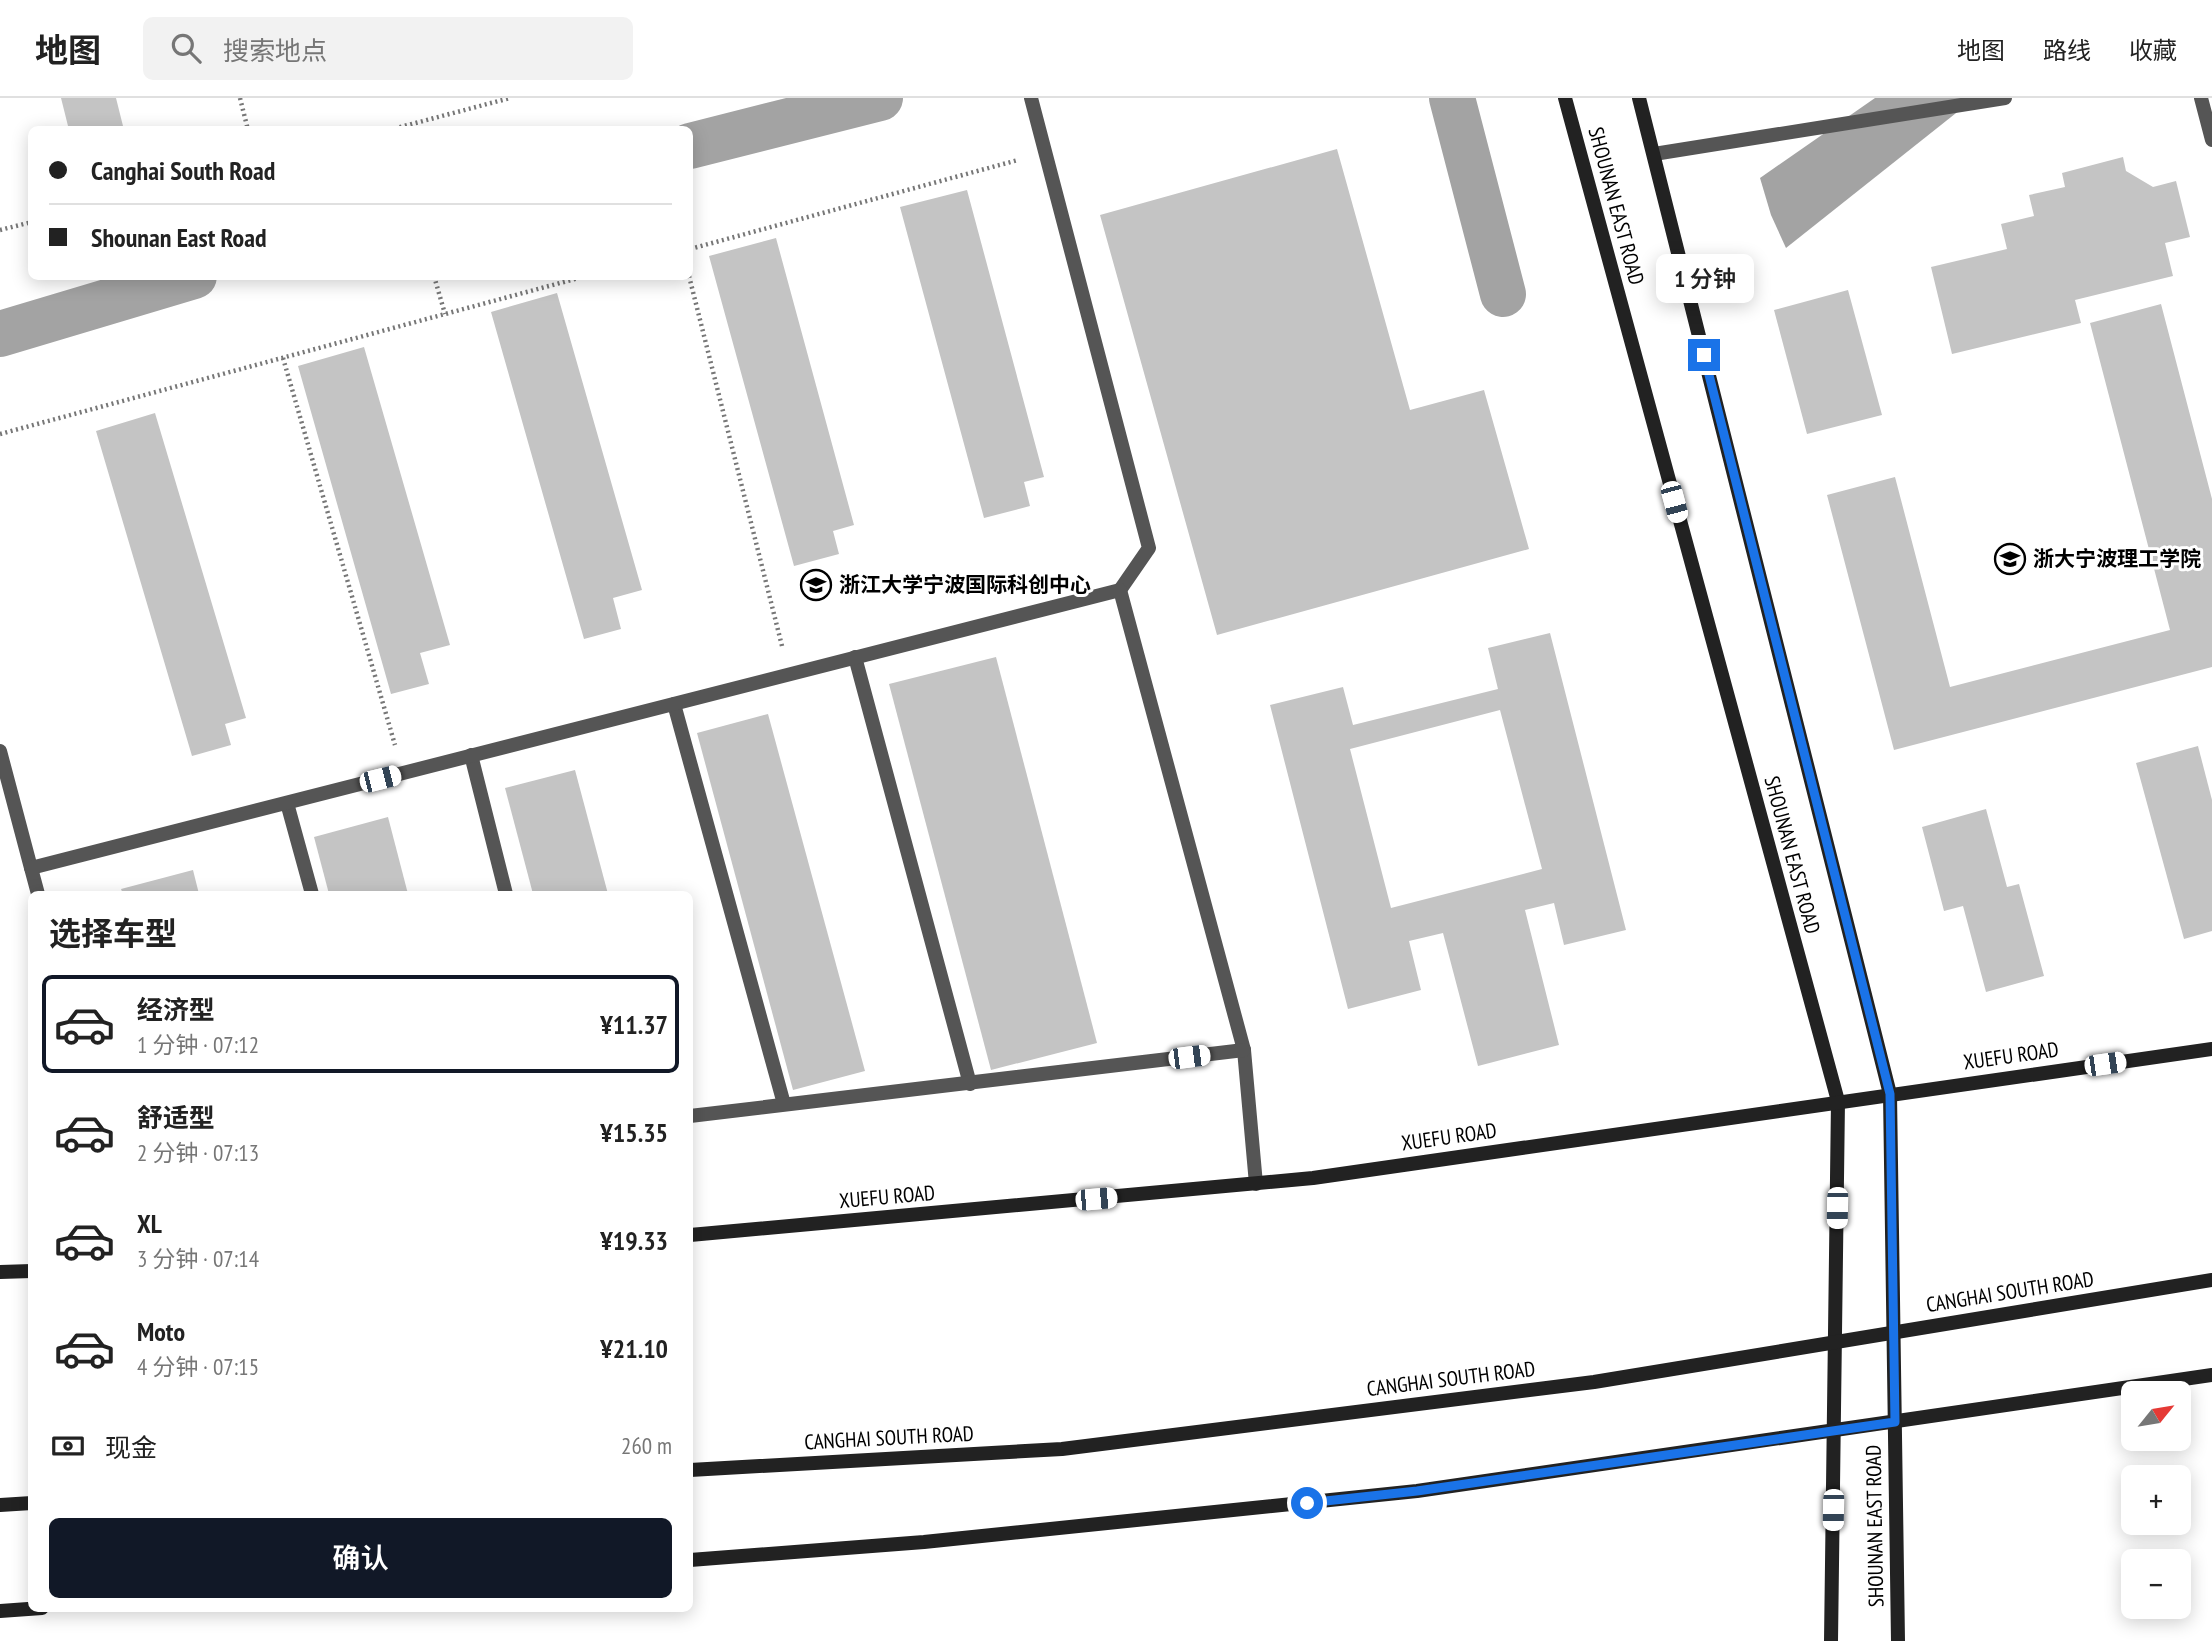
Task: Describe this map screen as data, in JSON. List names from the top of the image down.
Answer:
{
  "streets": {
    "main road": ["SHOUNAN EAST ROAD", "XUEFU ROAD", "CANGHAI SOUTH ROAD"]
  },
  "crossings": [
    ["SHOUNAN EAST ROAD", "XUEFU ROAD"],
    ["SHOUNAN EAST ROAD", "CANGHAI SOUTH ROAD"]
  ],
  "places": {
    "school or university": ["浙大宁波理工学院", "浙江大学宁波国际科创中心"]
  },
  "north": "top right",
  "page": {
    "header": "地图",
    "search": "搜索地点",
    "nav": ["地图", "路线", "收藏"],
    "banner": ["Canghai South Road", "Shounan East Road"],
    "bubble": "1 分钟",
    "heading": "选择车型",
    "list": [
      {
        "name": "经济型",
        "note": "1 分钟 · 07:12",
        "value": "¥11.37"
      },
      {
        "name": "舒适型",
        "note": "2 分钟 · 07:13",
        "value": "¥15.35"
      },
      {
        "name": "XL",
        "note": "3 分钟 · 07:14",
        "value": "¥19.33"
      },
      {
        "name": "Moto",
        "note": "4 分钟 · 07:15",
        "value": "¥21.10"
      }
    ],
    "map_buttons": ["+", "−"],
    "pay": ["现金", "260 m"],
    "buttons": "确认"
  }
}
